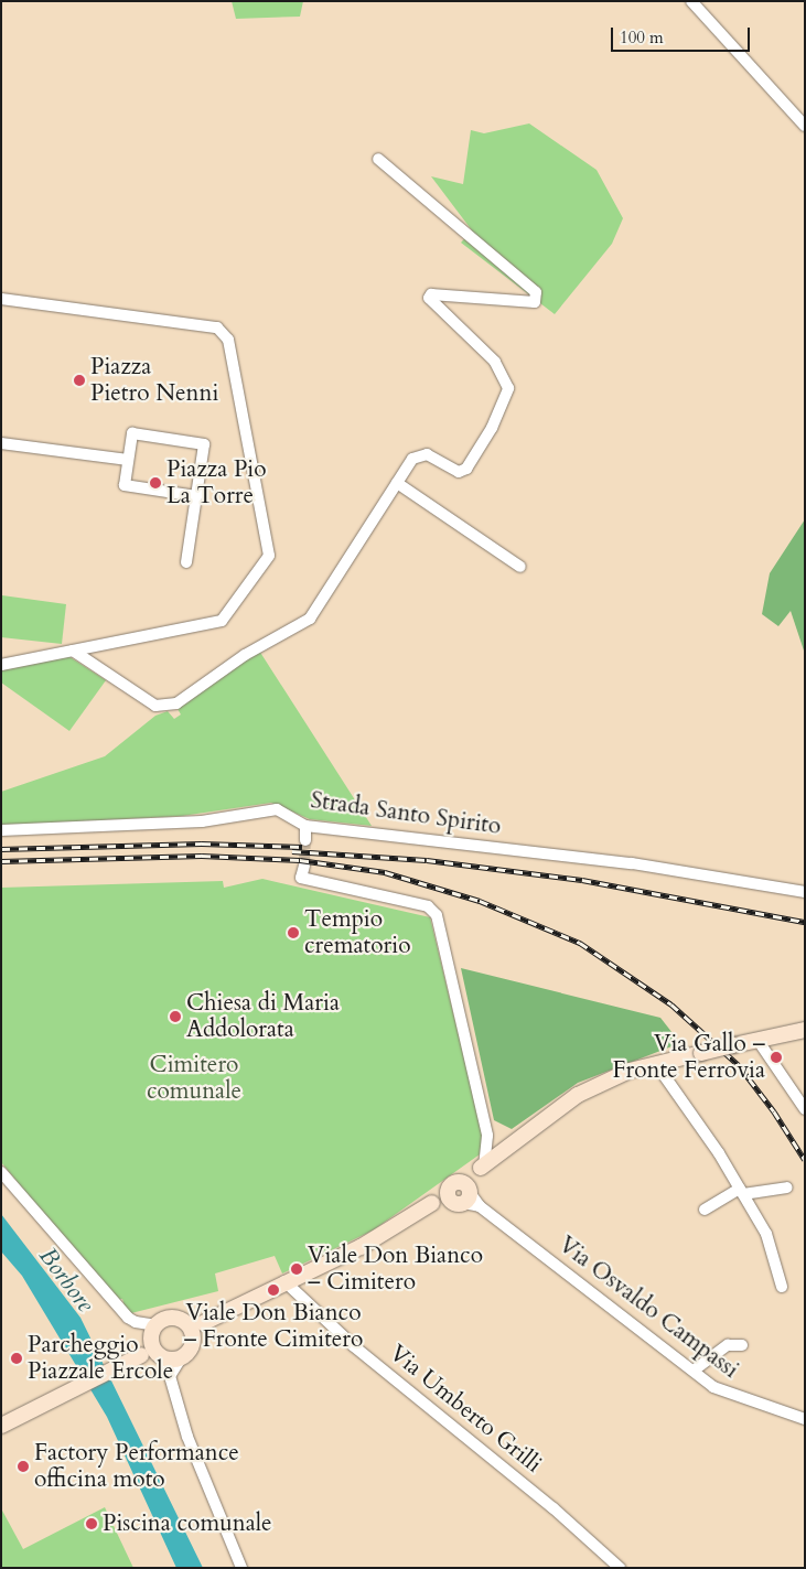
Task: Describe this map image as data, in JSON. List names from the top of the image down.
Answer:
{
  "streets": {
    "street": ["Strada Santo Spirito", "Via Osvaldo Campassi", "Via Umberto Grilli"]
  },
  "water": ["Borbore"],
  "parks": ["Cimitero comunale"],
  "places": [
    "Piazza Pietro Nenni",
    "Piazza Pio La Torre",
    "Tempio crematorio",
    "Chiesa di Maria Addolorata",
    "Via Gallo – Fronte Ferrovia",
    "Viale Don Bianco – Cimitero",
    "Viale Don Bianco – Fronte Cimitero",
    "Parcheggio Piazzale Ercole",
    "Factory Performance officina moto",
    "Piscina comunale"
  ],
  "scale_bar": "100 m"
}
